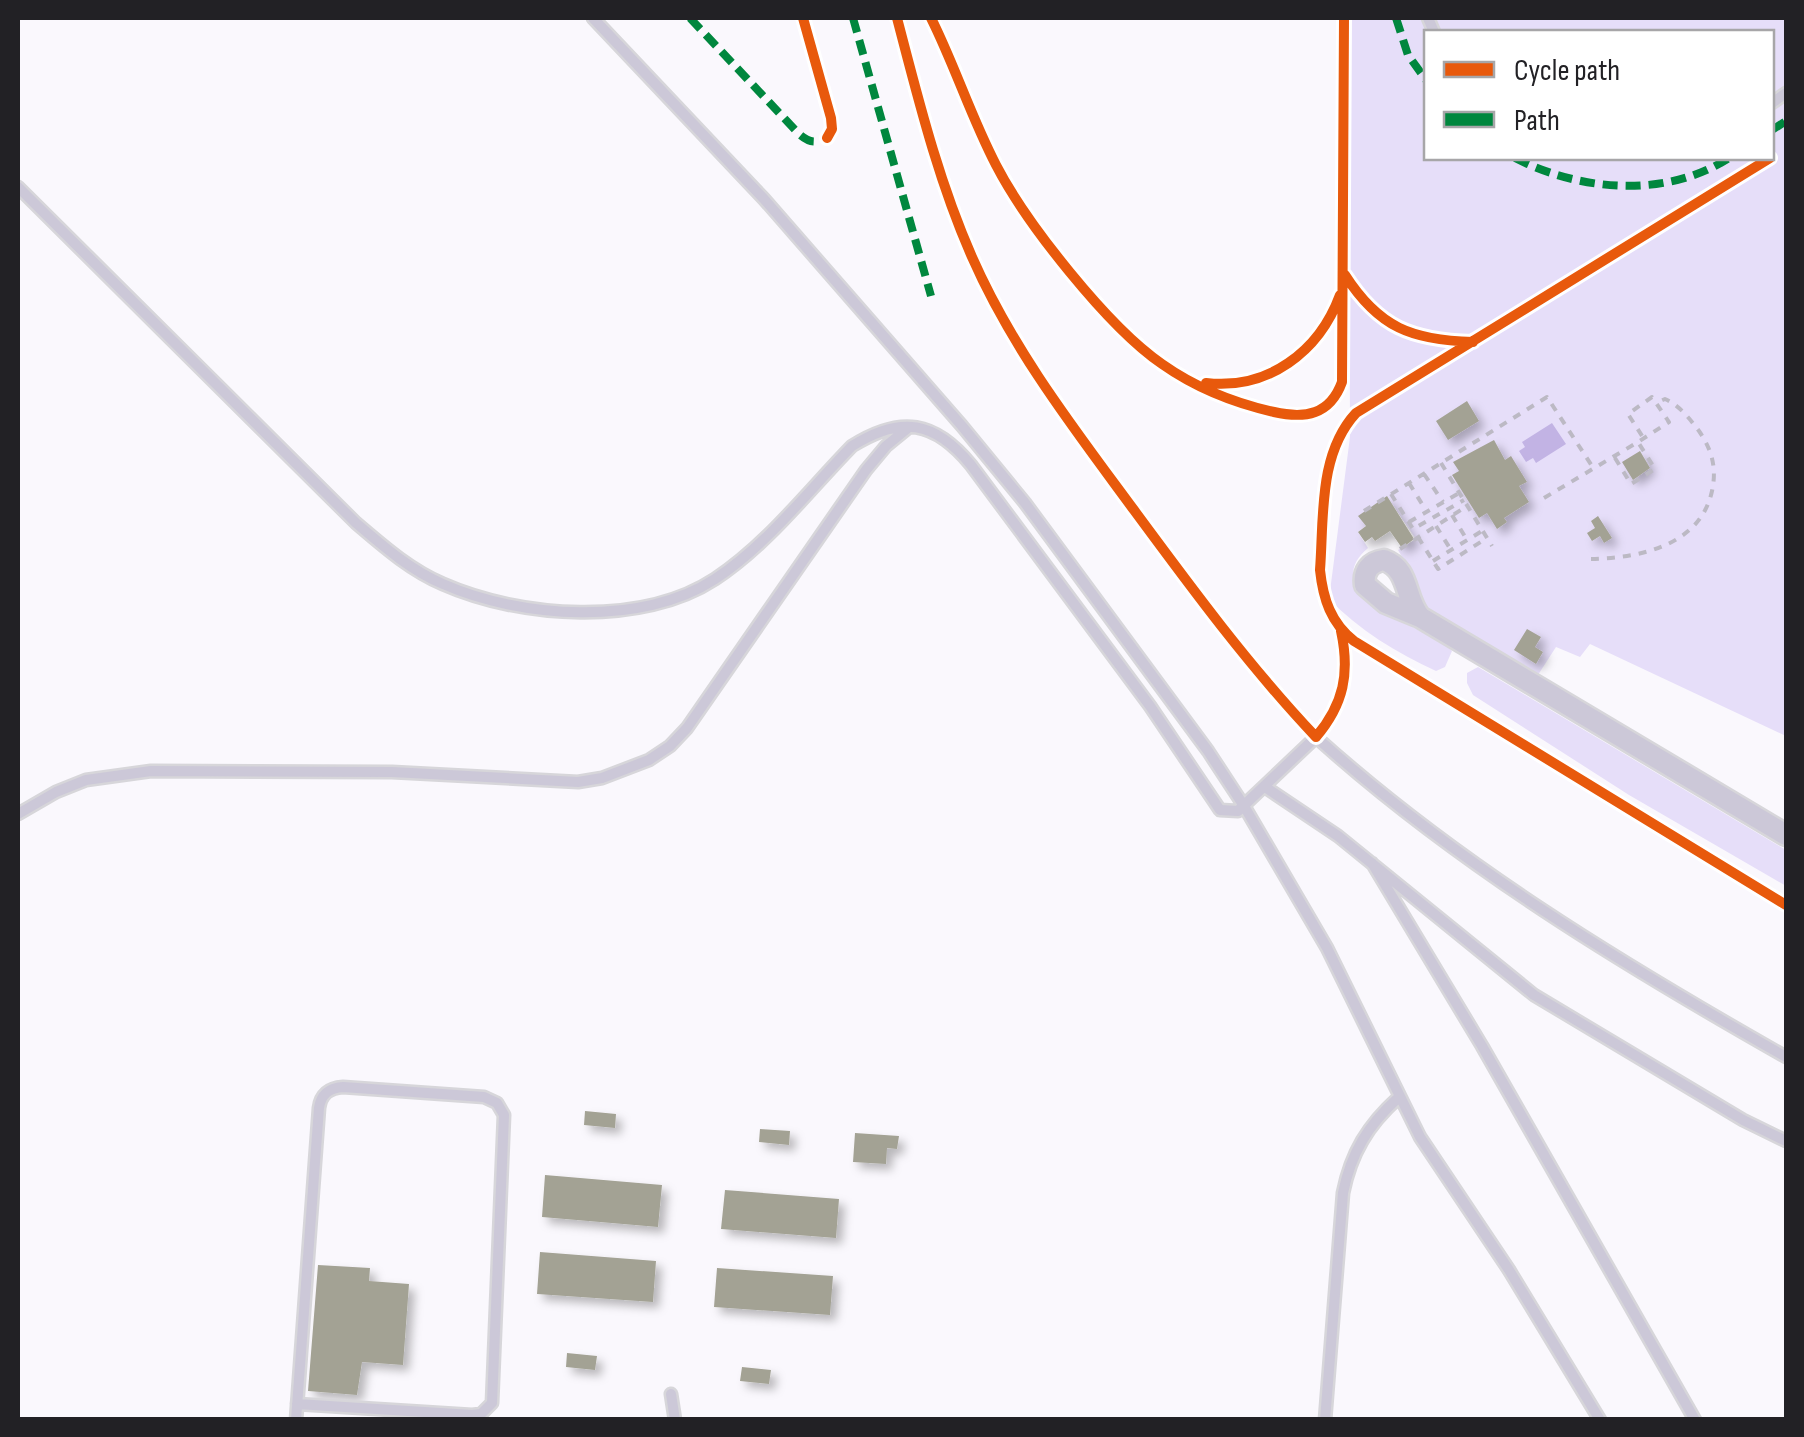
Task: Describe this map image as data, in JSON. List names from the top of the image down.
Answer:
{
  "legend": ["Cycle path", "Path"]
}
